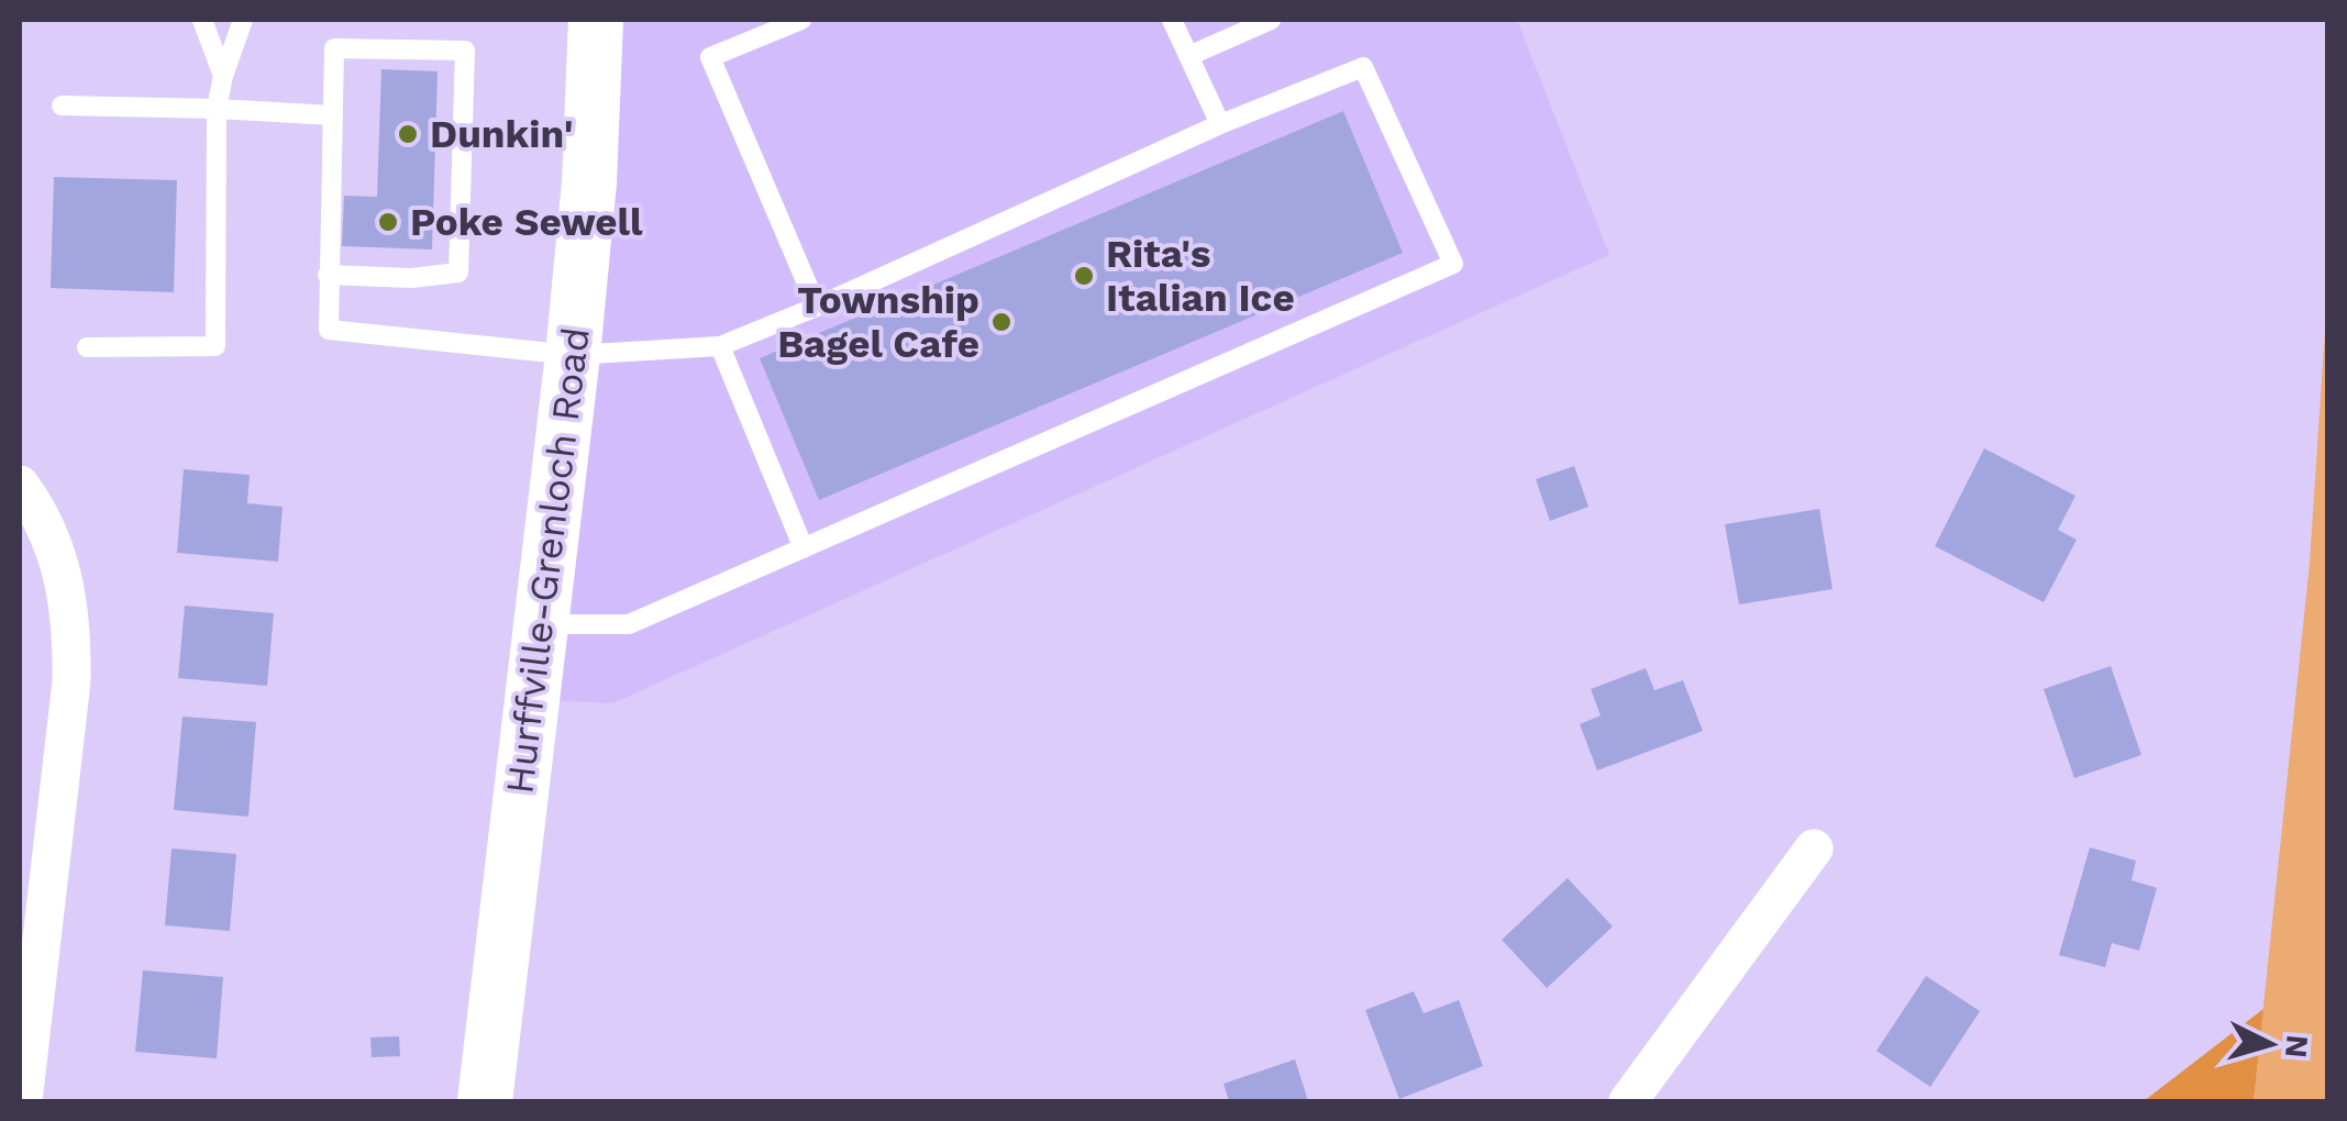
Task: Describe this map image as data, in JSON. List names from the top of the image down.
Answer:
{
  "streets": {
    "main road": ["Hurffville-Grenloch Road"]
  },
  "places": [
    "Dunkin'",
    "Poke Sewell",
    "Rita's Italian Ice",
    "Township Bagel Cafe"
  ],
  "north": "right"
}
